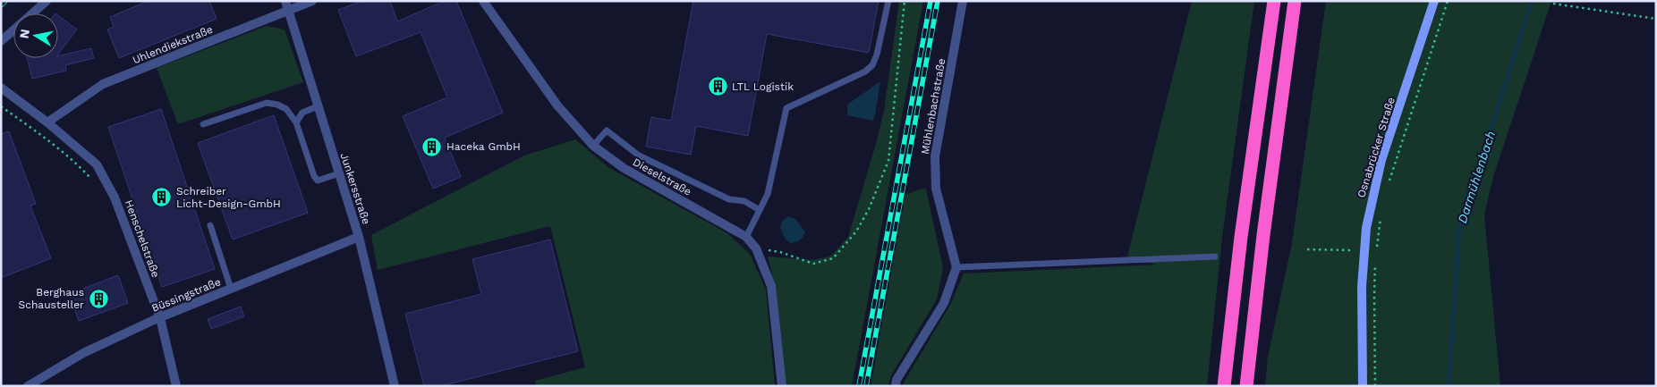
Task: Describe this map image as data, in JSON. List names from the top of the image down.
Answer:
{
  "streets": {
    "main road": ["Osnabrücker Straße"],
    "street": [
      "Uhlendiekstraße",
      "Mühlenbachstraße",
      "Dieselstraße",
      "Junkersstraße",
      "Henschelstraße",
      "Büssingstraße"
    ]
  },
  "crossings": [
    ["Uhlendiekstraße", "Junkersstraße"],
    ["Uhlendiekstraße", "Henschelstraße"],
    ["Junkersstraße", "Büssingstraße"],
    ["Henschelstraße", "Büssingstraße"]
  ],
  "water": ["Darmühlenbach"],
  "places": {
    "building": [
      "LTL Logistik",
      "Haceka GmbH",
      "Schreiber Licht-Design-GmbH",
      "Berghaus Schausteller"
    ]
  },
  "north": "left"
}
